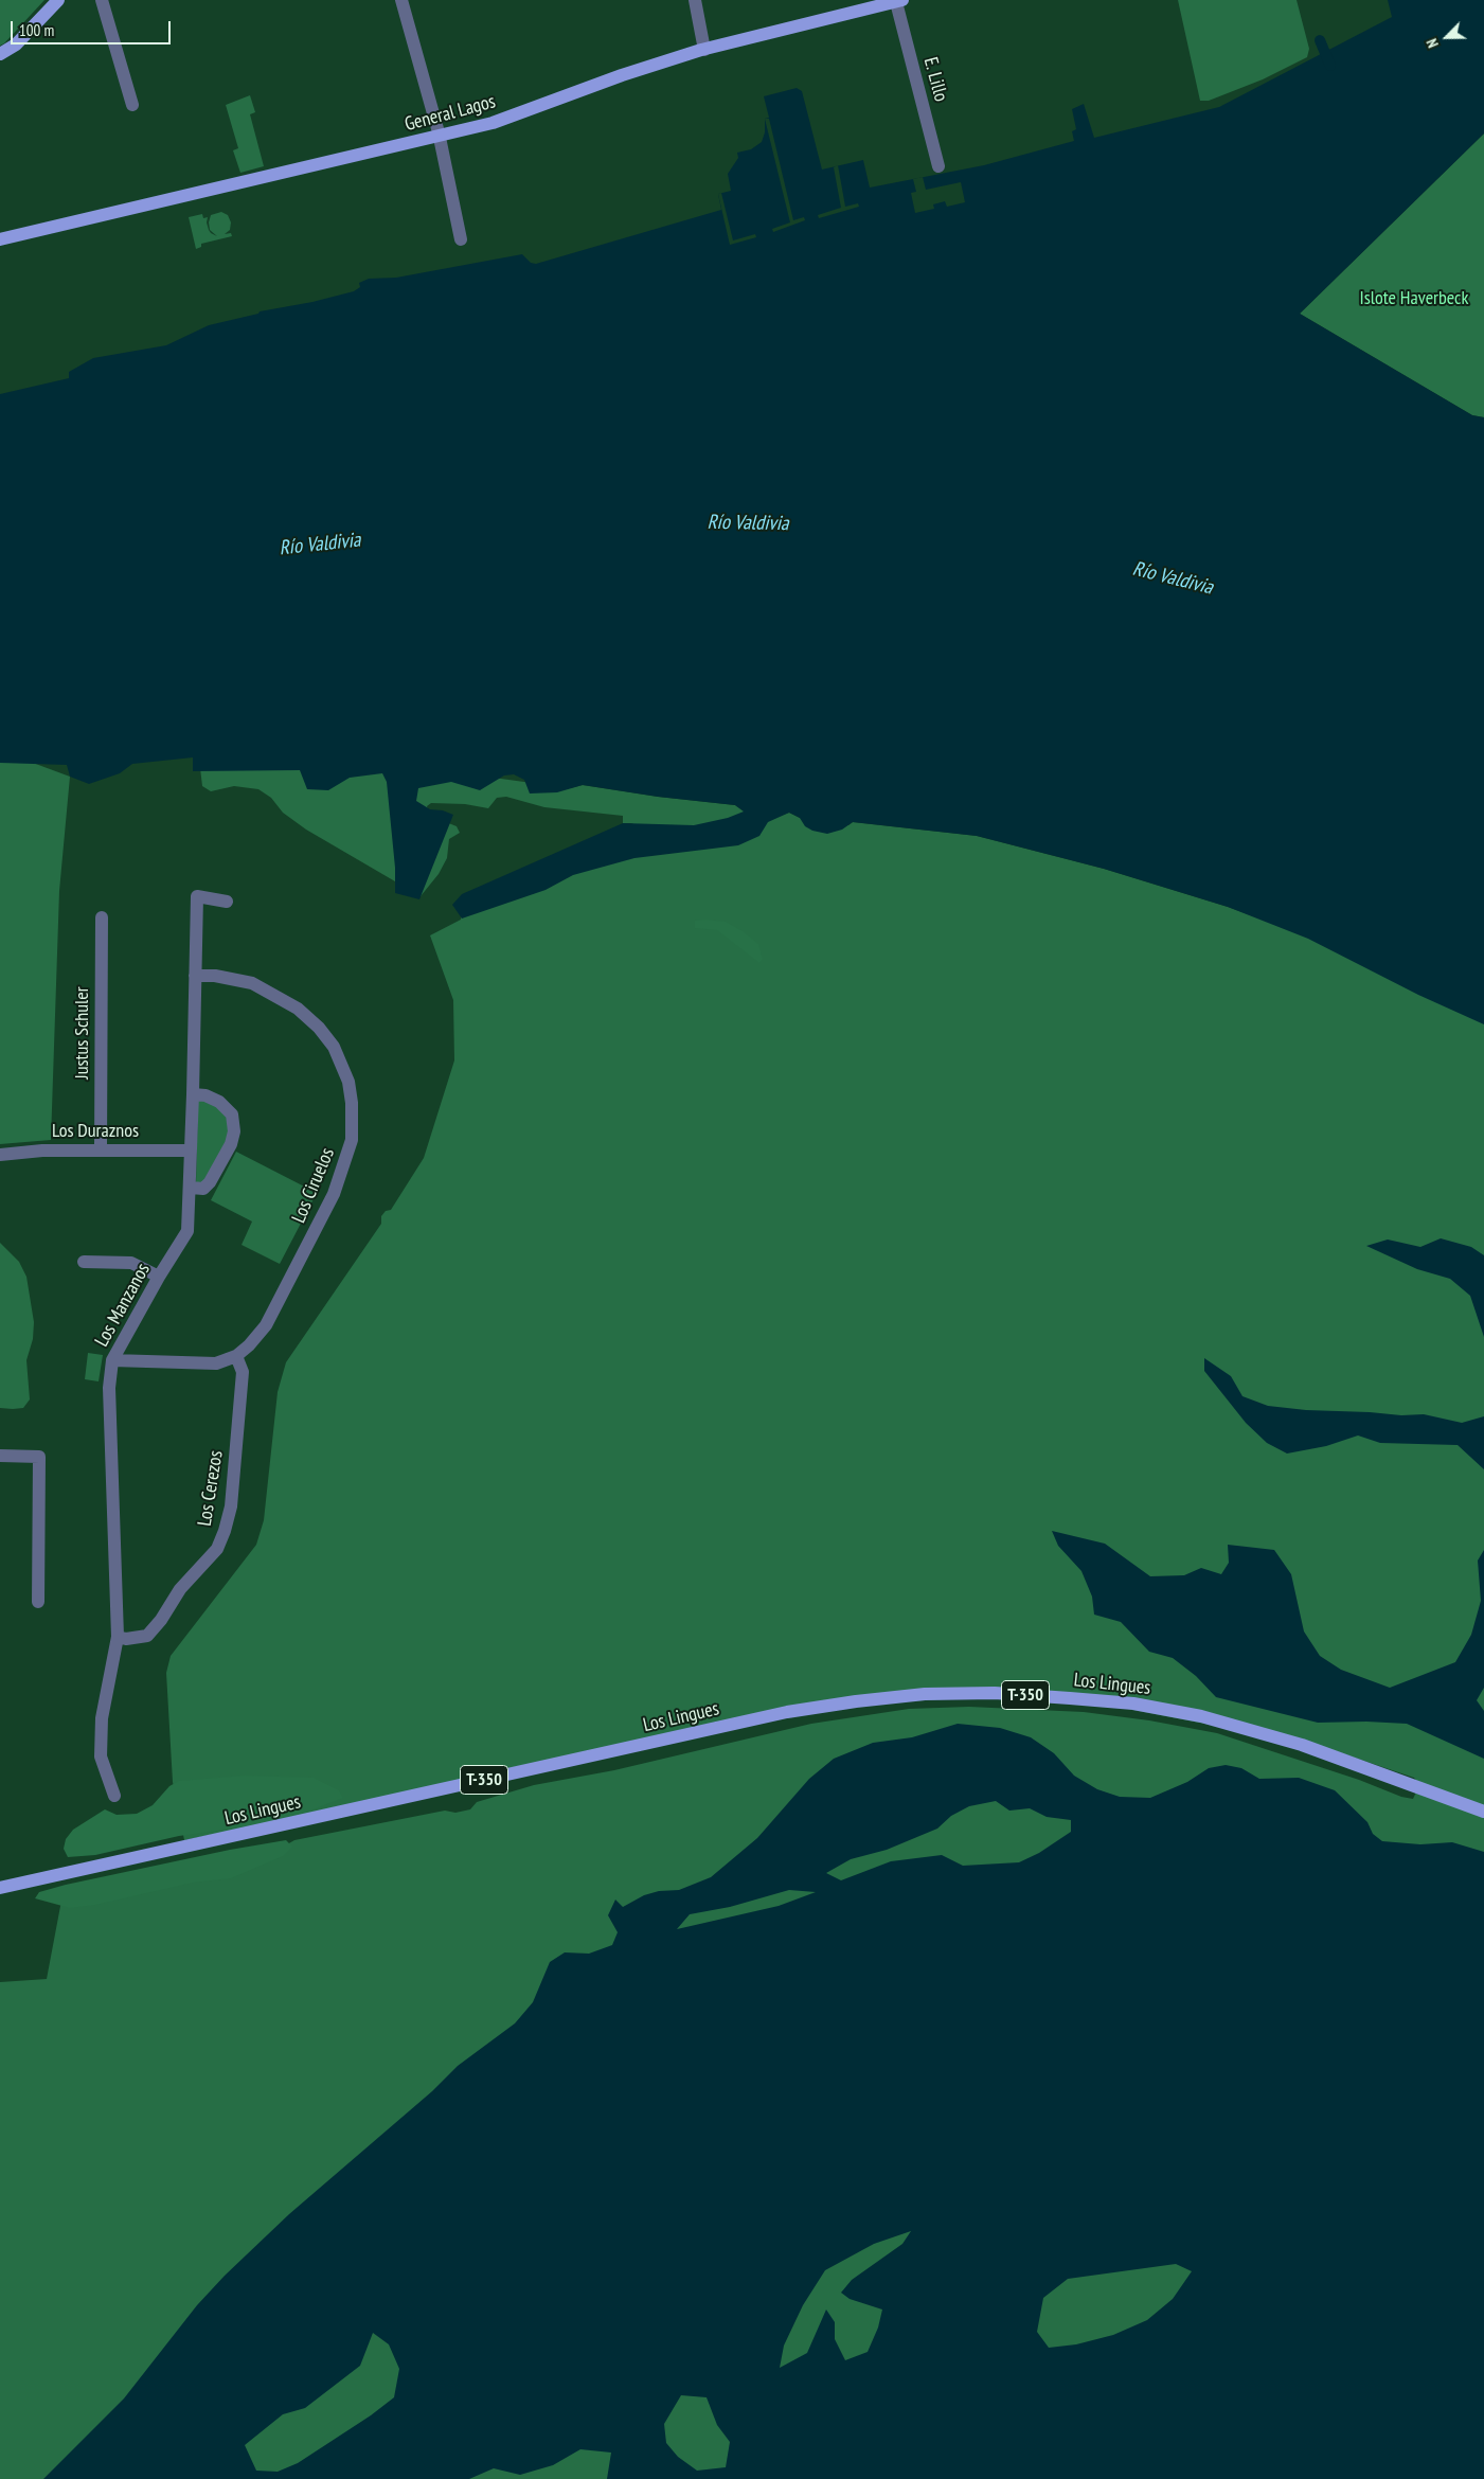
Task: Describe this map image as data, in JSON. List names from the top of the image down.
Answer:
{
  "streets": {
    "main road": ["General Lagos", "Los Lingues", "T-350"],
    "street": [
      "E. Lillo",
      "Justus Schuler",
      "Los Duraznos",
      "Los Ciruelos",
      "Los Manzanos",
      "Los Cerezos"
    ]
  },
  "crossings": [
    ["E. Lillo", "General Lagos"],
    ["Justus Schuler", "Los Duraznos"],
    ["Los Duraznos", "Los Manzanos"],
    ["Los Ciruelos", "Los Manzanos"],
    ["Los Ciruelos", "Los Cerezos"],
    ["Los Manzanos", "Los Cerezos"]
  ],
  "water": ["Río Valdivia"],
  "parks": ["Islote Haverbeck"],
  "scale_bar": "100 m",
  "north": "bottom left"
}
